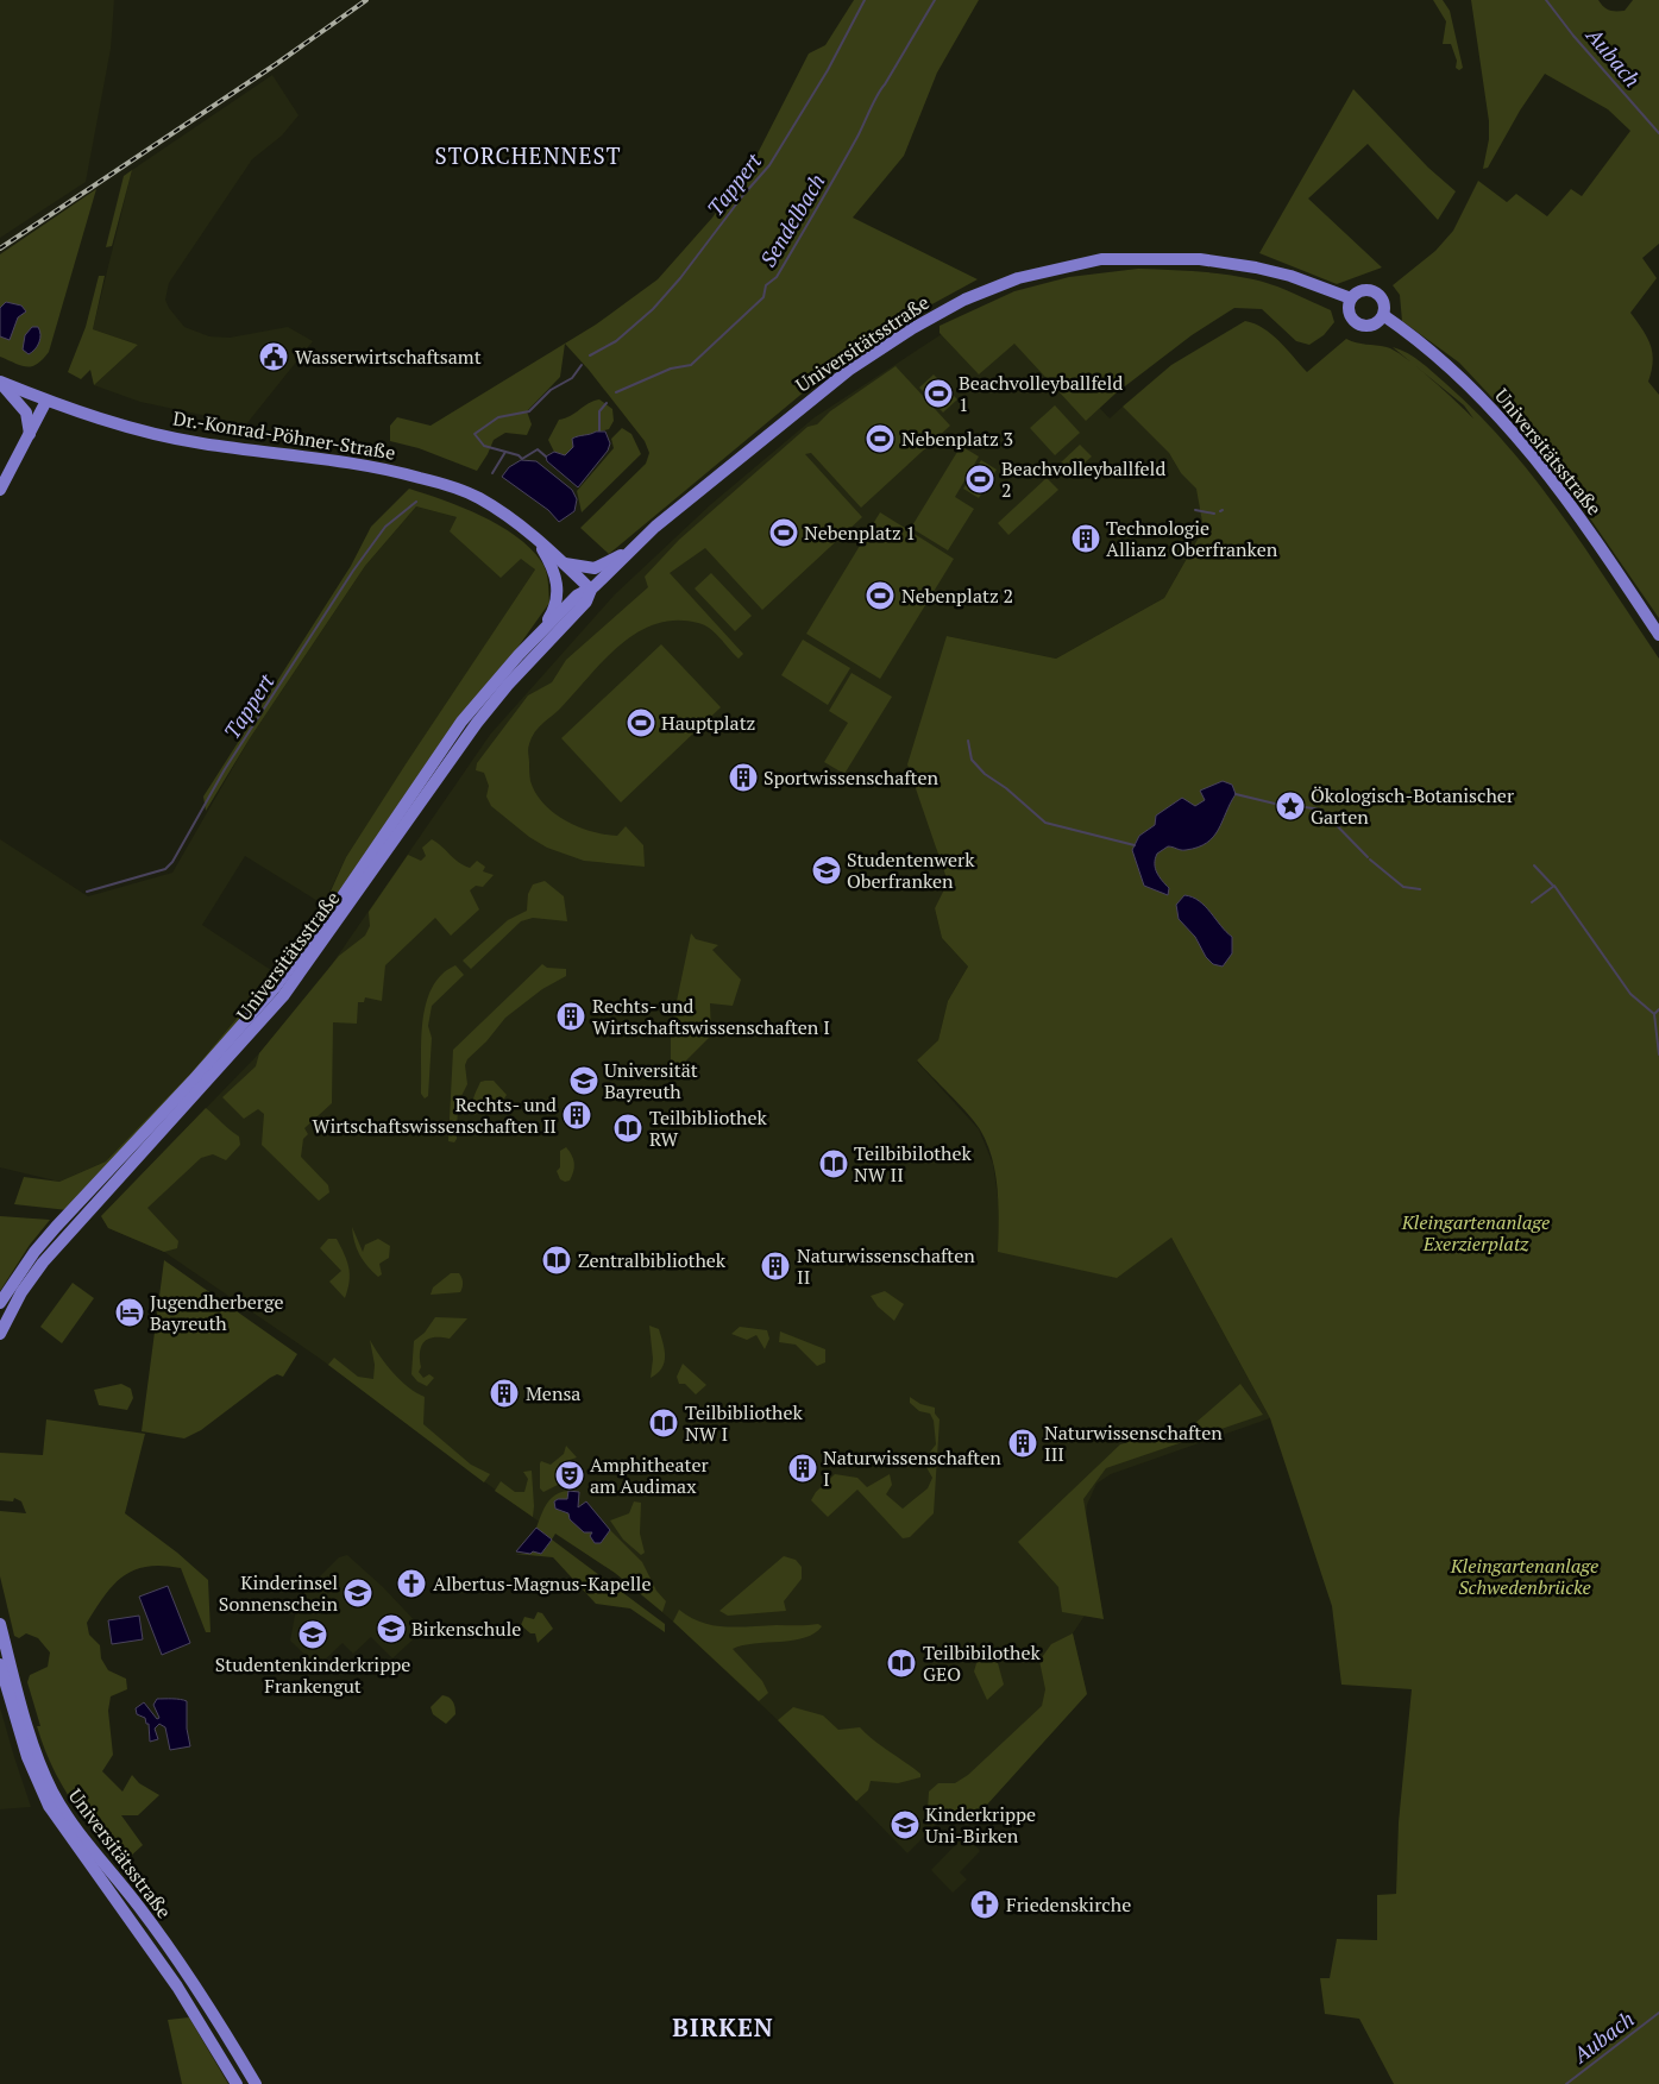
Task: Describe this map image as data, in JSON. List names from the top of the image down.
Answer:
{
  "streets": {
    "main road": ["Universitätsstraße", "Dr.-Konrad-Pöhner-Straße"]
  },
  "crossings": [
    ["Universitätsstraße", "Dr.-Konrad-Pöhner-Straße"]
  ],
  "districts": ["STORCHENNEST", "BIRKEN"],
  "water": ["Aubach", "Tappert", "Sendelbach"],
  "parks": ["Kleingartenanlage Exerzierplatz", "Kleingartenanlage Schwedenbrücke"],
  "places": {
    "public building": ["Wasserwirtschaftsamt"],
    "sports": [
      "Beachvolleyballfeld 1",
      "Nebenplatz 3",
      "Beachvolleyballfeld 2",
      "Nebenplatz 1",
      "Nebenplatz 2",
      "Hauptplatz"
    ],
    "building": [
      "Technologie Allianz Oberfranken",
      "Sportwissenschaften",
      "Rechts- und Wirtschaftswissenschaften I",
      "Rechts- und Wirtschaftswissenschaften II",
      "Naturwissenschaften II",
      "Mensa",
      "Naturwissenschaften III",
      "Naturwissenschaften I"
    ],
    "place": ["Ökologisch-Botanischer Garten"],
    "school or university": [
      "Studentenwerk Oberfranken",
      "Universität Bayreuth",
      "Kinderinsel Sonnenschein",
      "Birkenschule",
      "Studentenkinderkrippe Frankengut",
      "Kinderkrippe Uni-Birken"
    ],
    "library": [
      "Teilbibliothek RW",
      "Teilbibilothek NW II",
      "Zentralbibliothek",
      "Teilbibliothek NW I",
      "Teilbibilothek GEO"
    ],
    "hotel": ["Jugendherberge Bayreuth"],
    "theatre": ["Amphitheater am Audimax"],
    "church": ["Albertus-Magnus-Kapelle", "Friedenskirche"]
  }
}
